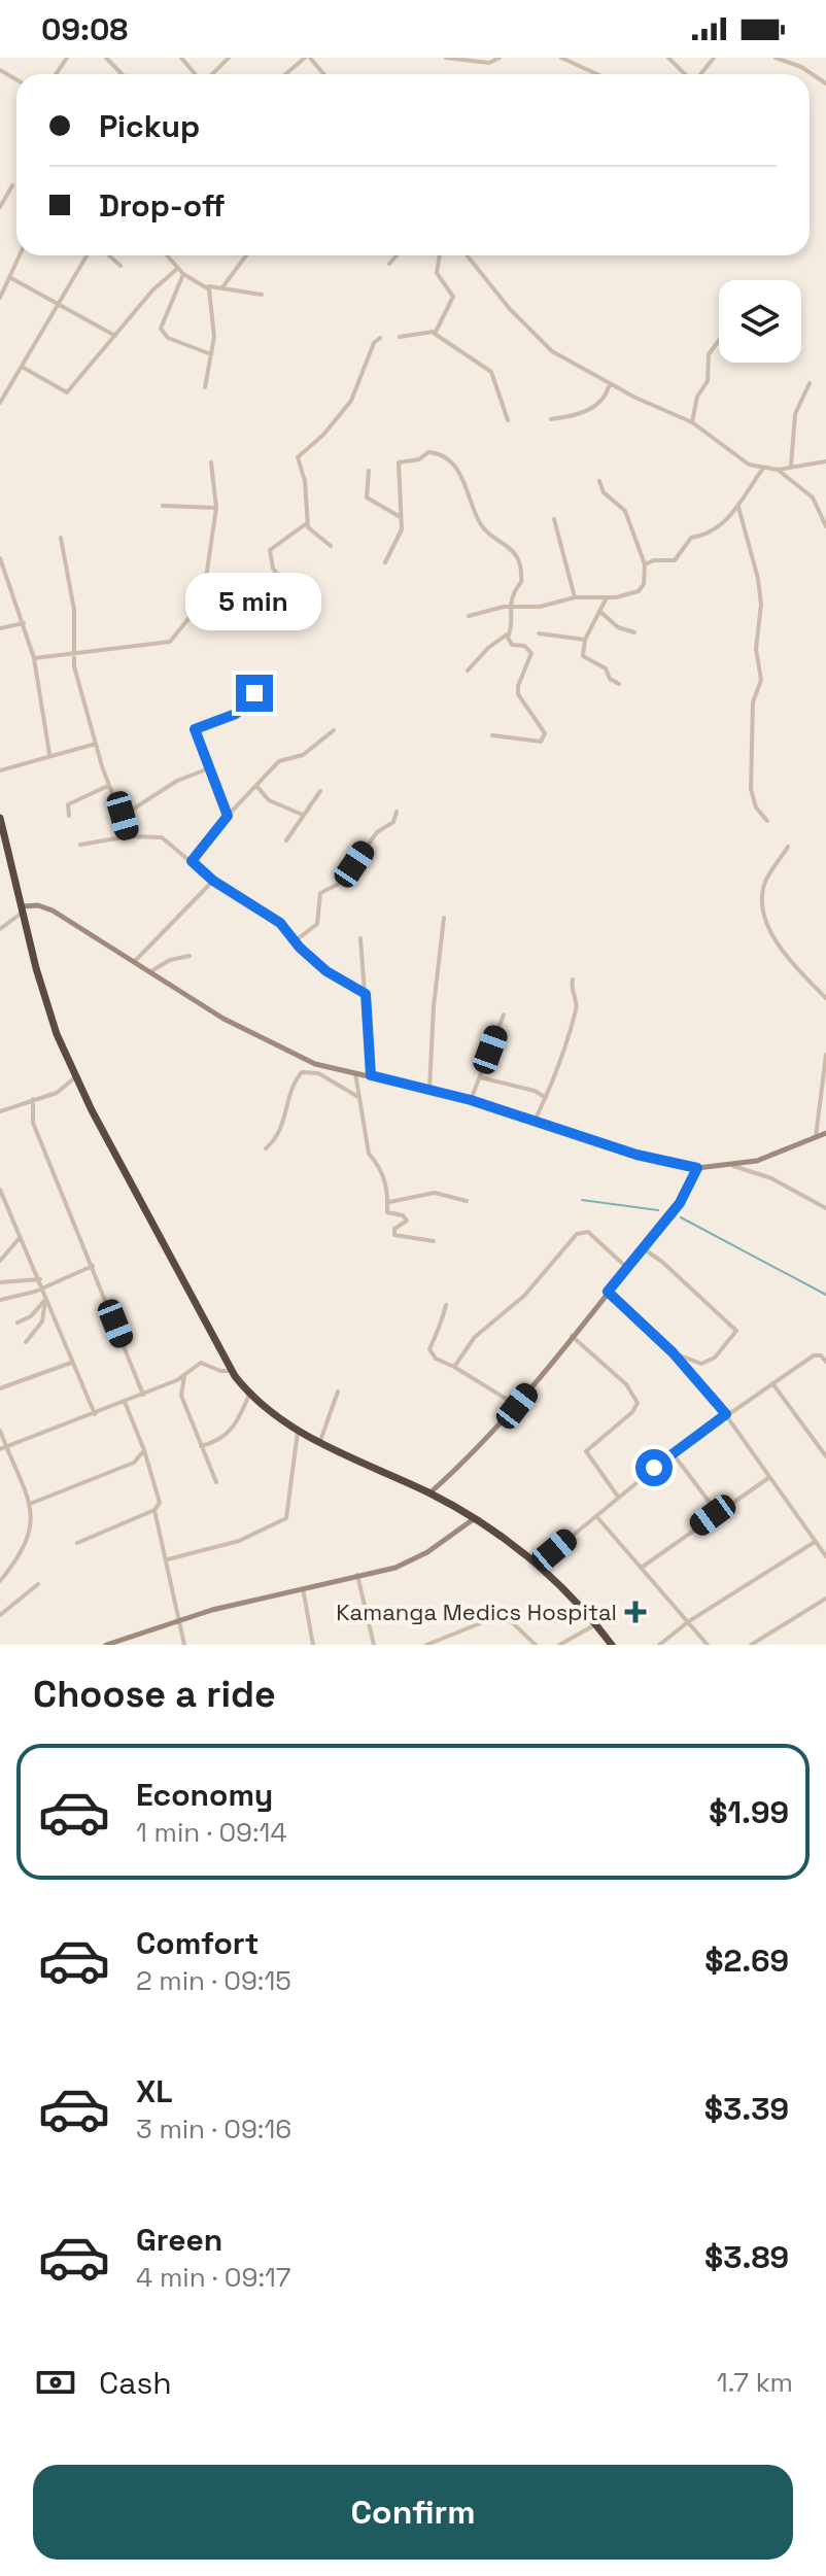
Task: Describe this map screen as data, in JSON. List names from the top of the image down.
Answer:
{
  "places": {
    "health": ["Kamanga Medics Hospital"]
  },
  "page": {
    "status": "09:08",
    "banner": ["Pickup", "Drop-off"],
    "bubble": "5 min",
    "heading": "Choose a ride",
    "list": [
      {
        "name": "Economy",
        "note": "1 min · 09:14",
        "value": "$1.99"
      },
      {
        "name": "Comfort",
        "note": "2 min · 09:15",
        "value": "$2.69"
      },
      {
        "name": "XL",
        "note": "3 min · 09:16",
        "value": "$3.39"
      },
      {
        "name": "Green",
        "note": "4 min · 09:17",
        "value": "$3.89"
      }
    ],
    "pay": ["Cash", "1.7 km"],
    "buttons": "Confirm"
  }
}
